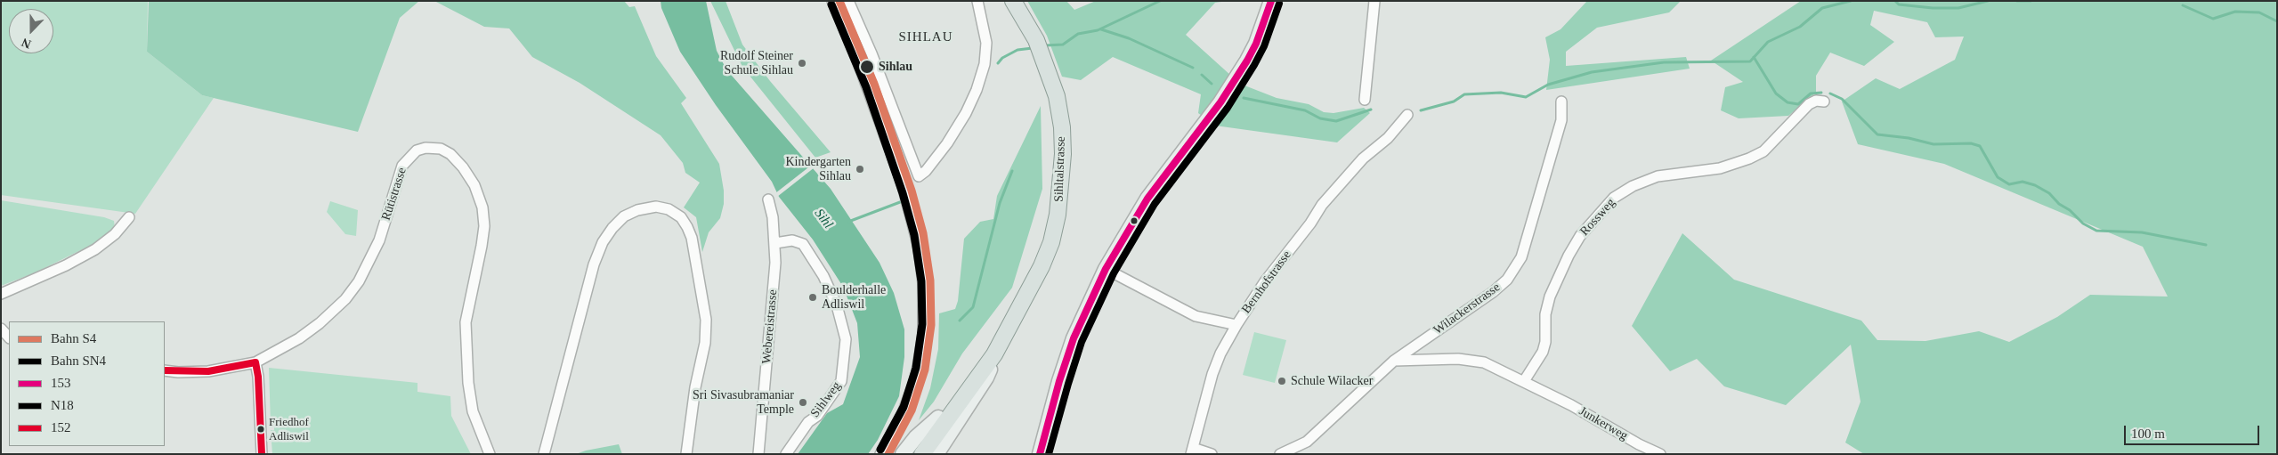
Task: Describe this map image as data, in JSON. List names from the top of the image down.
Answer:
{
  "streets": {
    "main road": ["Sihltalstrasse"],
    "street": [
      "Rütistrasse",
      "Rossweg",
      "Bernhofstrasse",
      "Wilackerstrasse",
      "Webereistrasse",
      "Sihlweg",
      "Junkerweg"
    ]
  },
  "crossings": [
    ["Rossweg", "Junkerweg"],
    ["Wilackerstrasse", "Junkerweg"],
    ["Webereistrasse", "Sihlweg"]
  ],
  "districts": ["SIHLAU"],
  "water": ["Sihl"],
  "places": [
    "Rudolf Steiner Schule Sihlau",
    "Sihlau",
    "Kindergarten Sihlau",
    "Boulderhalle Adliswil",
    "Schule Wilacker",
    "Sri Sivasubramaniar Temple",
    "Friedhof Adliswil"
  ],
  "lines": [
    "rail line S4",
    "transit line 153",
    "transit line N18",
    "rail line SN4",
    "transit line 152"
  ],
  "legend": [
    "Bahn S4",
    "Bahn SN4",
    "153",
    "N18",
    "152"
  ],
  "scale_bar": "100 m",
  "north": "bottom"
}
